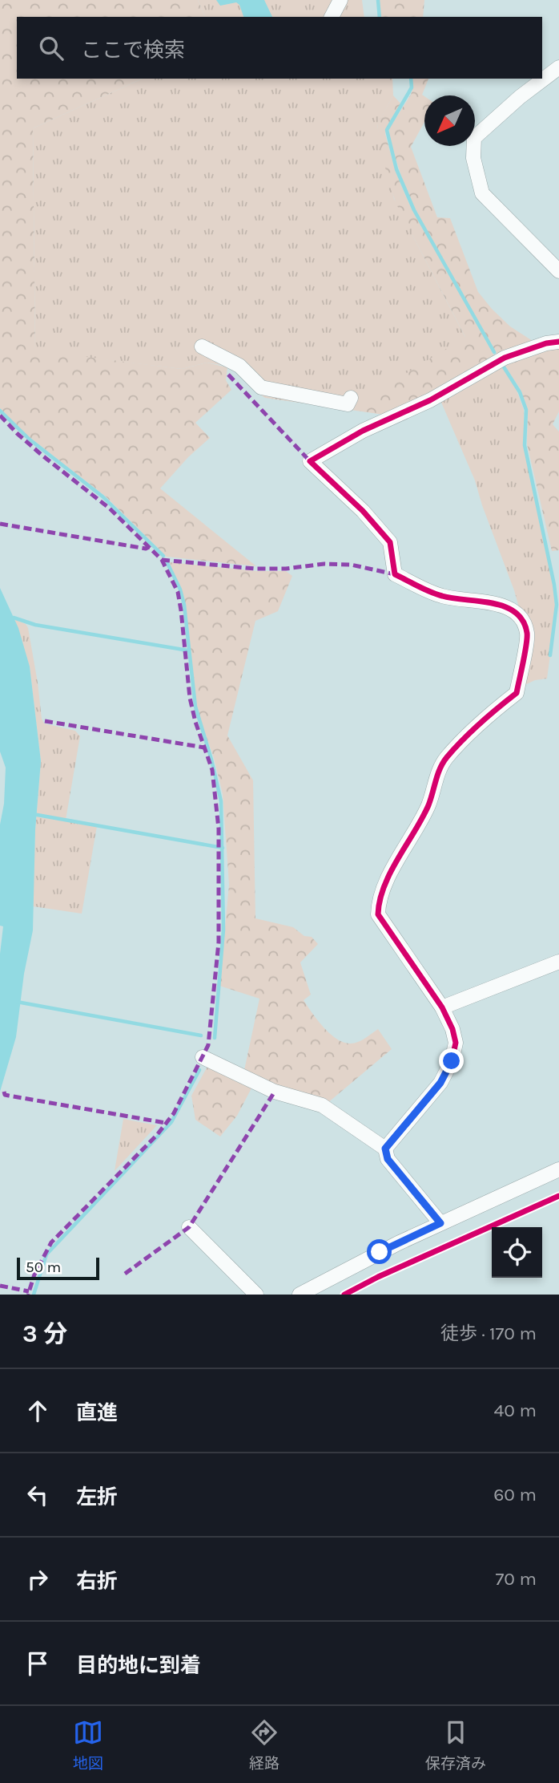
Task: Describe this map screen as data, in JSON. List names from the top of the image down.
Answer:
{
  "scale_bar": "50 m",
  "north": "bottom left",
  "page": {
    "search": "ここで検索",
    "scale": "50 m",
    "heading": ["3 分", "徒歩 · 170 m"],
    "list": [
      ["直進", "40 m"],
      ["左折", "60 m"],
      ["右折", "70 m"],
      "目的地に到着"
    ],
    "nav": ["地図", "経路", "保存済み"]
  }
}
